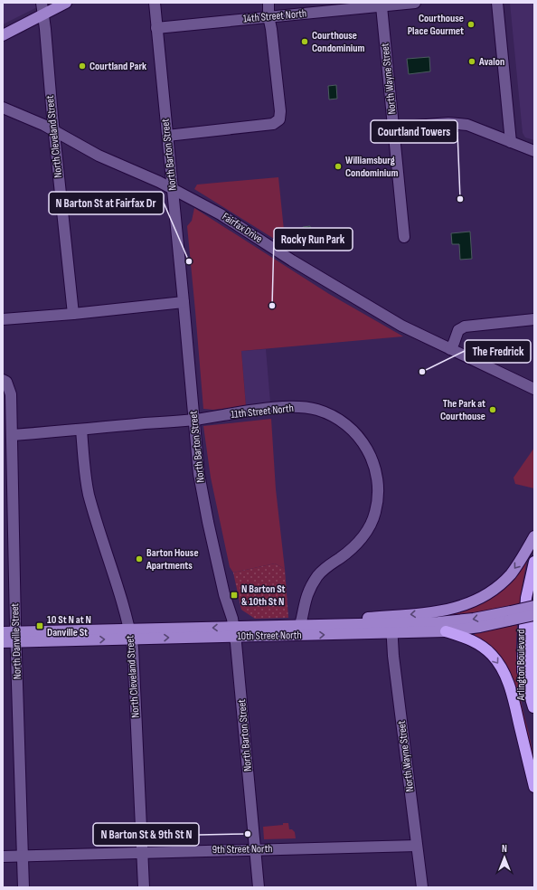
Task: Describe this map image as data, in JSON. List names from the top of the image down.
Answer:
{
  "streets": {
    "highway": ["Arlington Boulevard"],
    "main road": ["10th Street North"],
    "street": [
      "14th Street North",
      "North Wayne Street",
      "North Cleveland Street",
      "North Barton Street",
      "Fairfax Drive",
      "11th Street North",
      "North Danville Street",
      "9th Street North"
    ]
  },
  "crossings": [
    ["14th Street North", "North Wayne Street"],
    ["14th Street North", "North Barton Street"],
    ["North Wayne Street", "10th Street North"],
    ["North Wayne Street", "9th Street North"],
    ["North Cleveland Street", "Fairfax Drive"],
    ["North Cleveland Street", "11th Street North"],
    ["North Cleveland Street", "10th Street North"],
    ["North Cleveland Street", "9th Street North"],
    ["North Barton Street", "Fairfax Drive"],
    ["North Barton Street", "11th Street North"],
    ["North Barton Street", "10th Street North"],
    ["North Barton Street", "9th Street North"],
    ["11th Street North", "10th Street North"],
    ["11th Street North", "North Danville Street"],
    ["10th Street North", "North Danville Street"],
    ["North Danville Street", "9th Street North"]
  ],
  "places": {
    "other": [
      "Courthouse Place Gourmet",
      "Courthouse Condominium",
      "Avalon",
      "Courtland Park",
      "Williamsburg Condominium",
      "Courtland Towers",
      "N Barton St at Fairfax Dr",
      "Rocky Run Park",
      "The Fredrick",
      "The Park at Courthouse",
      "Barton House Apartments",
      "N Barton St & 9th St N"
    ],
    "transit": ["N Barton St & 10th St N", "10 St N at N Danville St"]
  },
  "north": "top"
}
